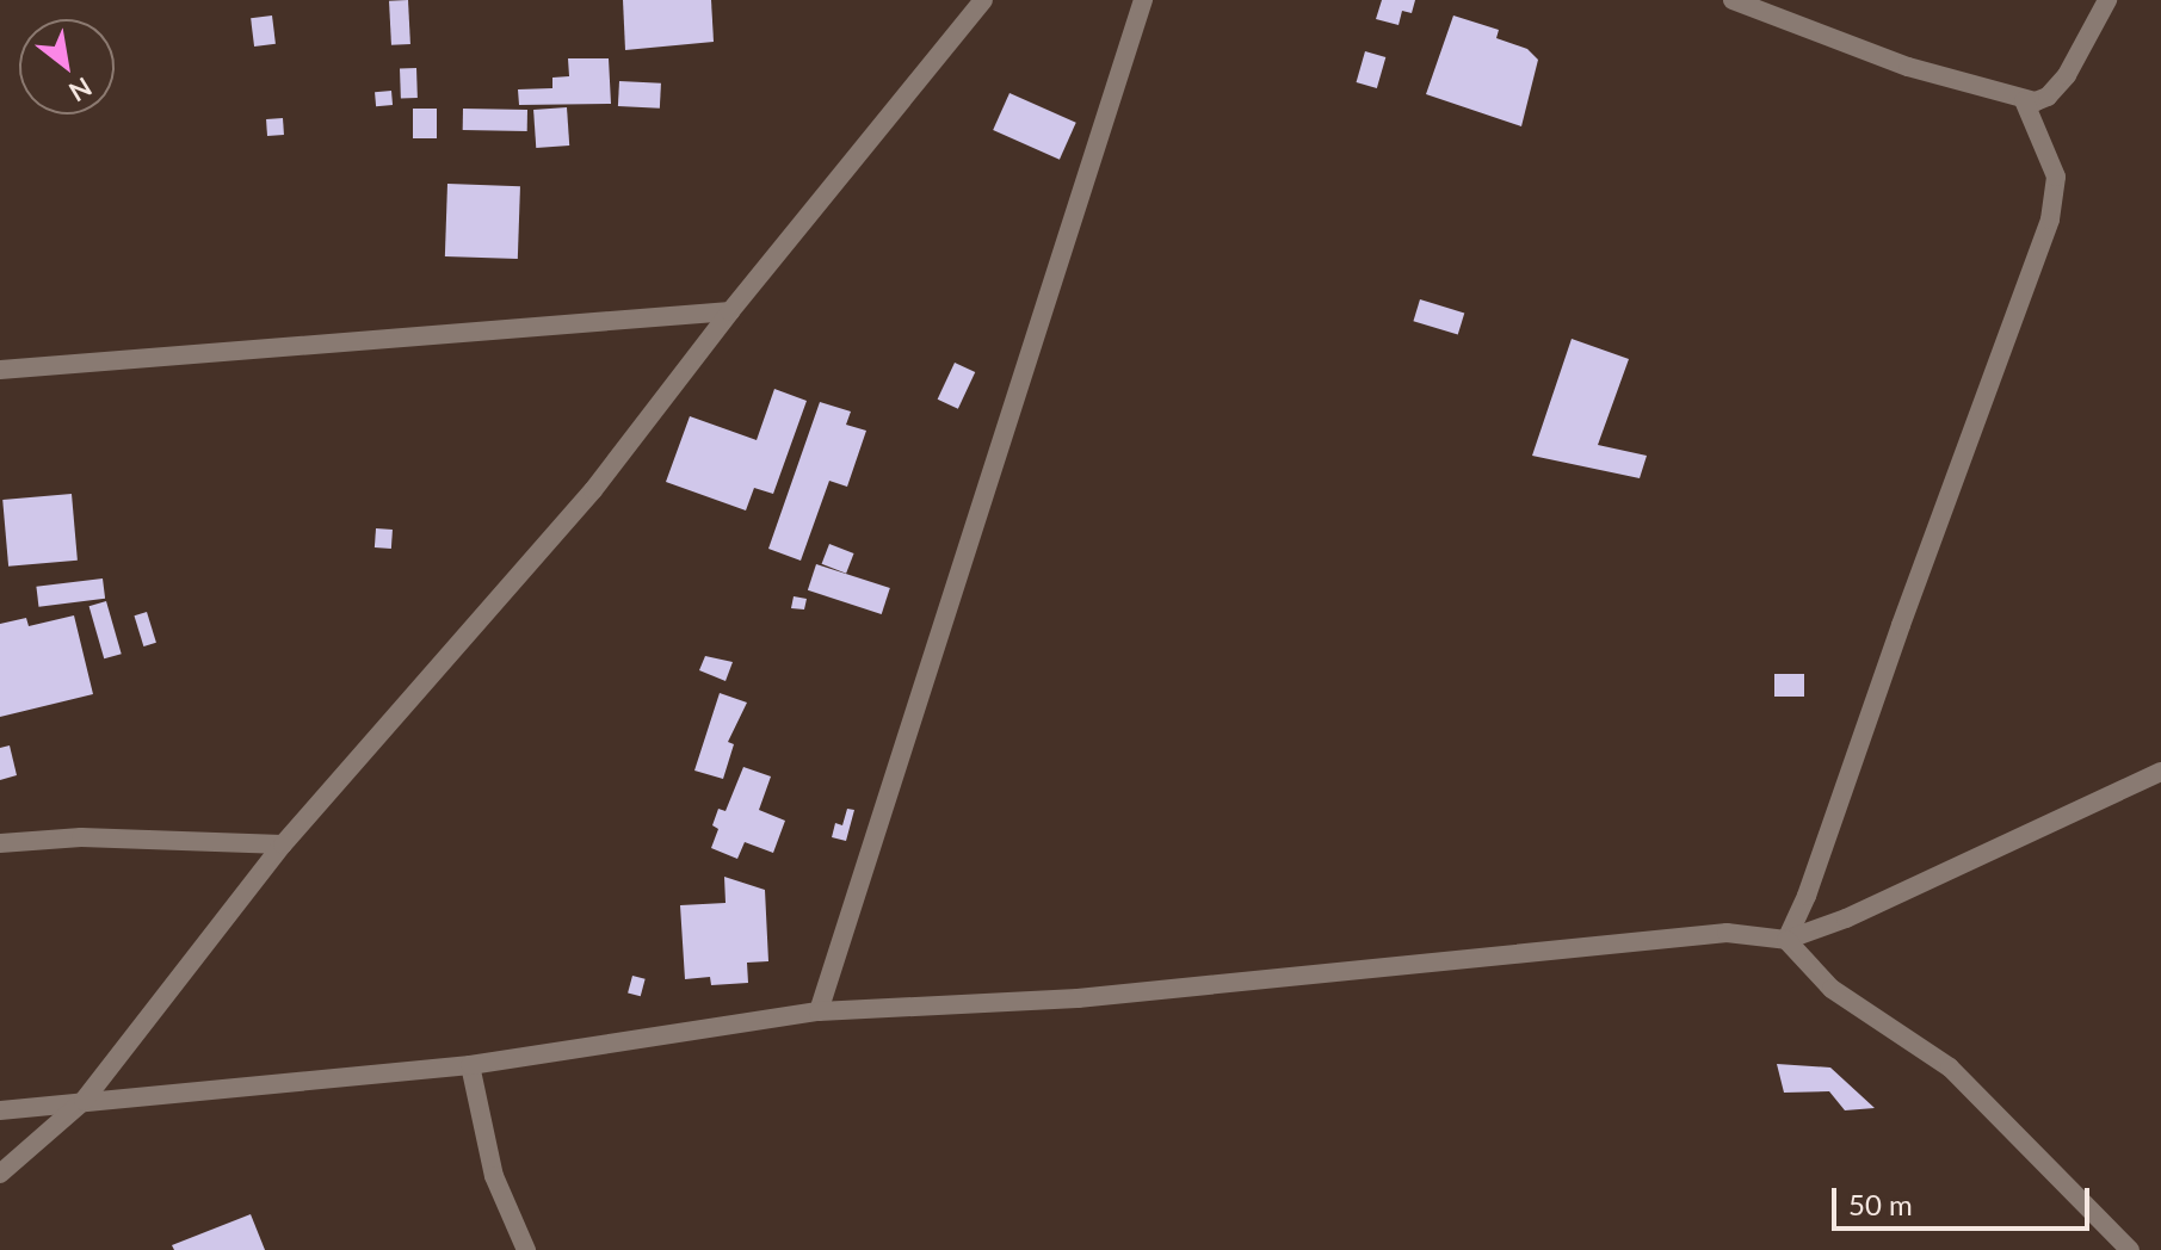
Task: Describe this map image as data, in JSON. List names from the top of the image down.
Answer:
{
  "scale_bar": "50 m",
  "north": "bottom right"
}
